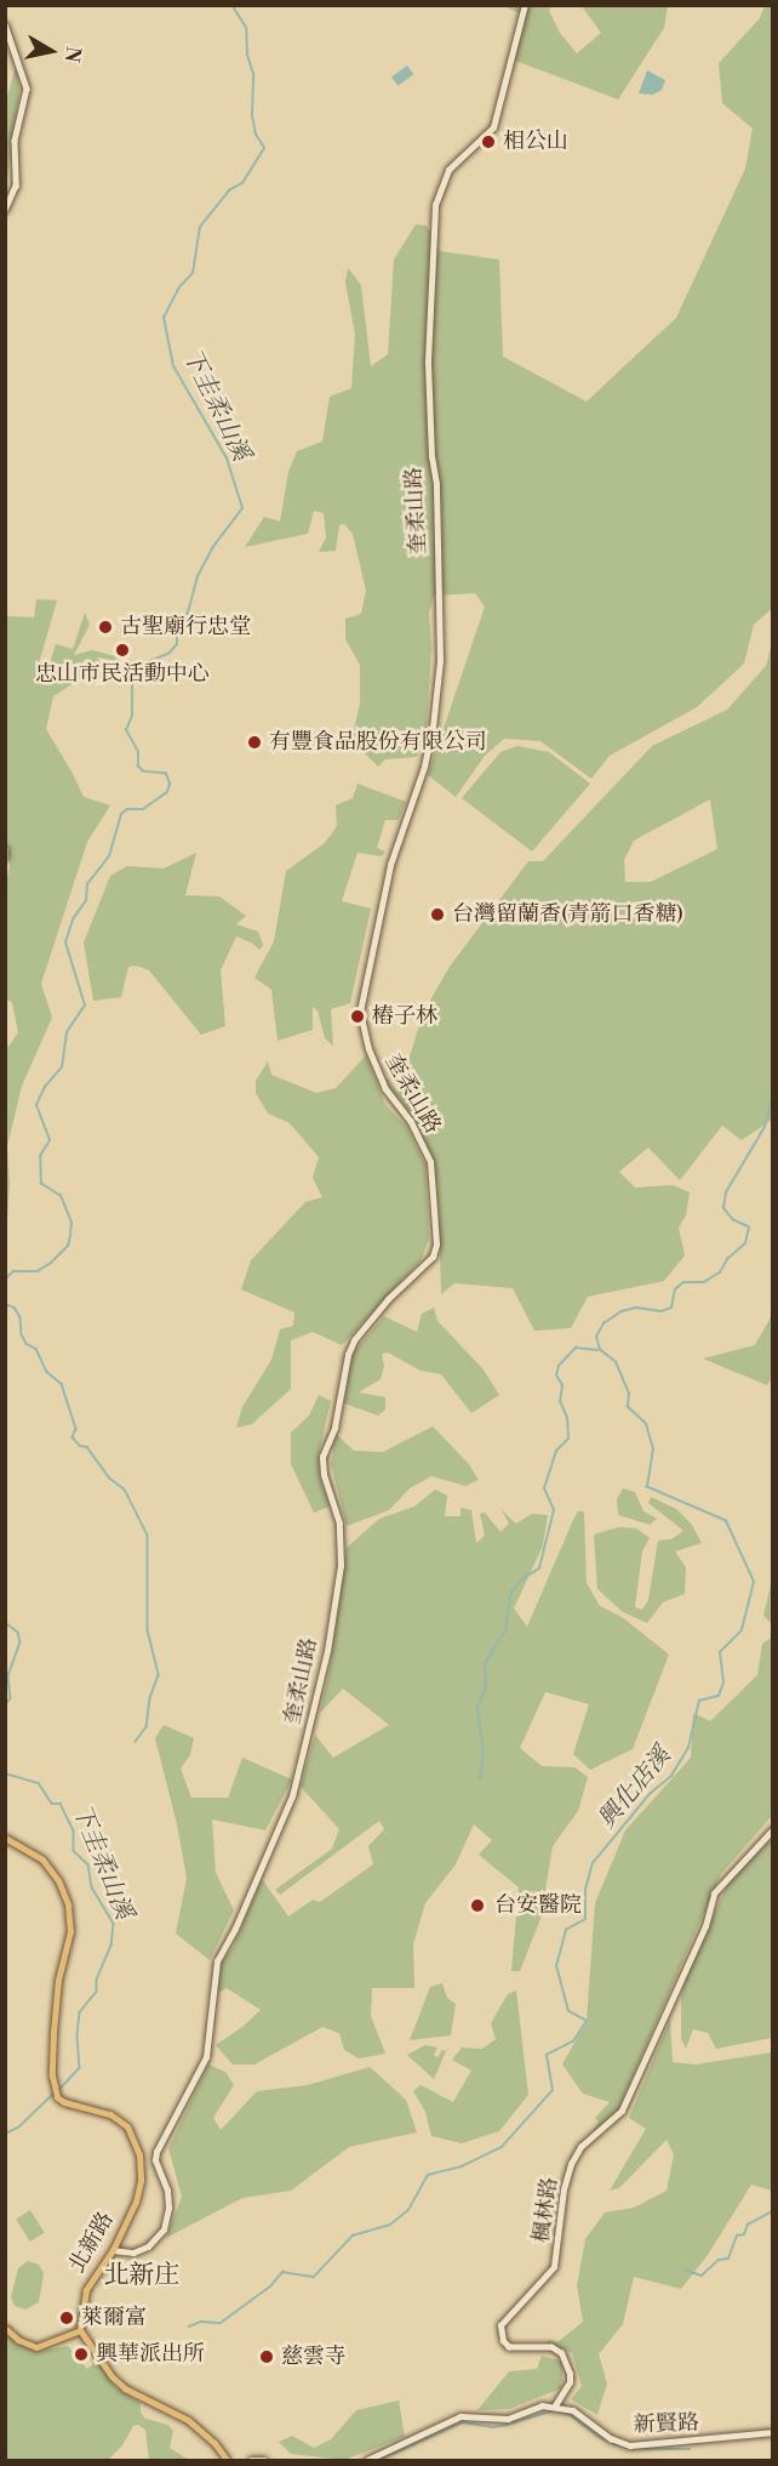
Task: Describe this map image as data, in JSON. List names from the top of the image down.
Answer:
{
  "streets": {
    "main road": ["北新路"],
    "street": ["奎柔山路", "楓林路", "新賢路"]
  },
  "crossings": [
    ["奎柔山路", "北新路"],
    ["楓林路", "新賢路"]
  ],
  "districts": ["北新庄"],
  "water": ["下圭柔山溪", "興化店溪"],
  "places": [
    "相公山",
    "古聖廟行忠堂",
    "忠山市民活動中心",
    "有豐食品股份有限公司",
    "台灣留蘭香(青箭口香糖)",
    "樁子林",
    "台安醫院",
    "萊爾富",
    "興華派出所",
    "慈雲寺"
  ],
  "north": "right"
}
